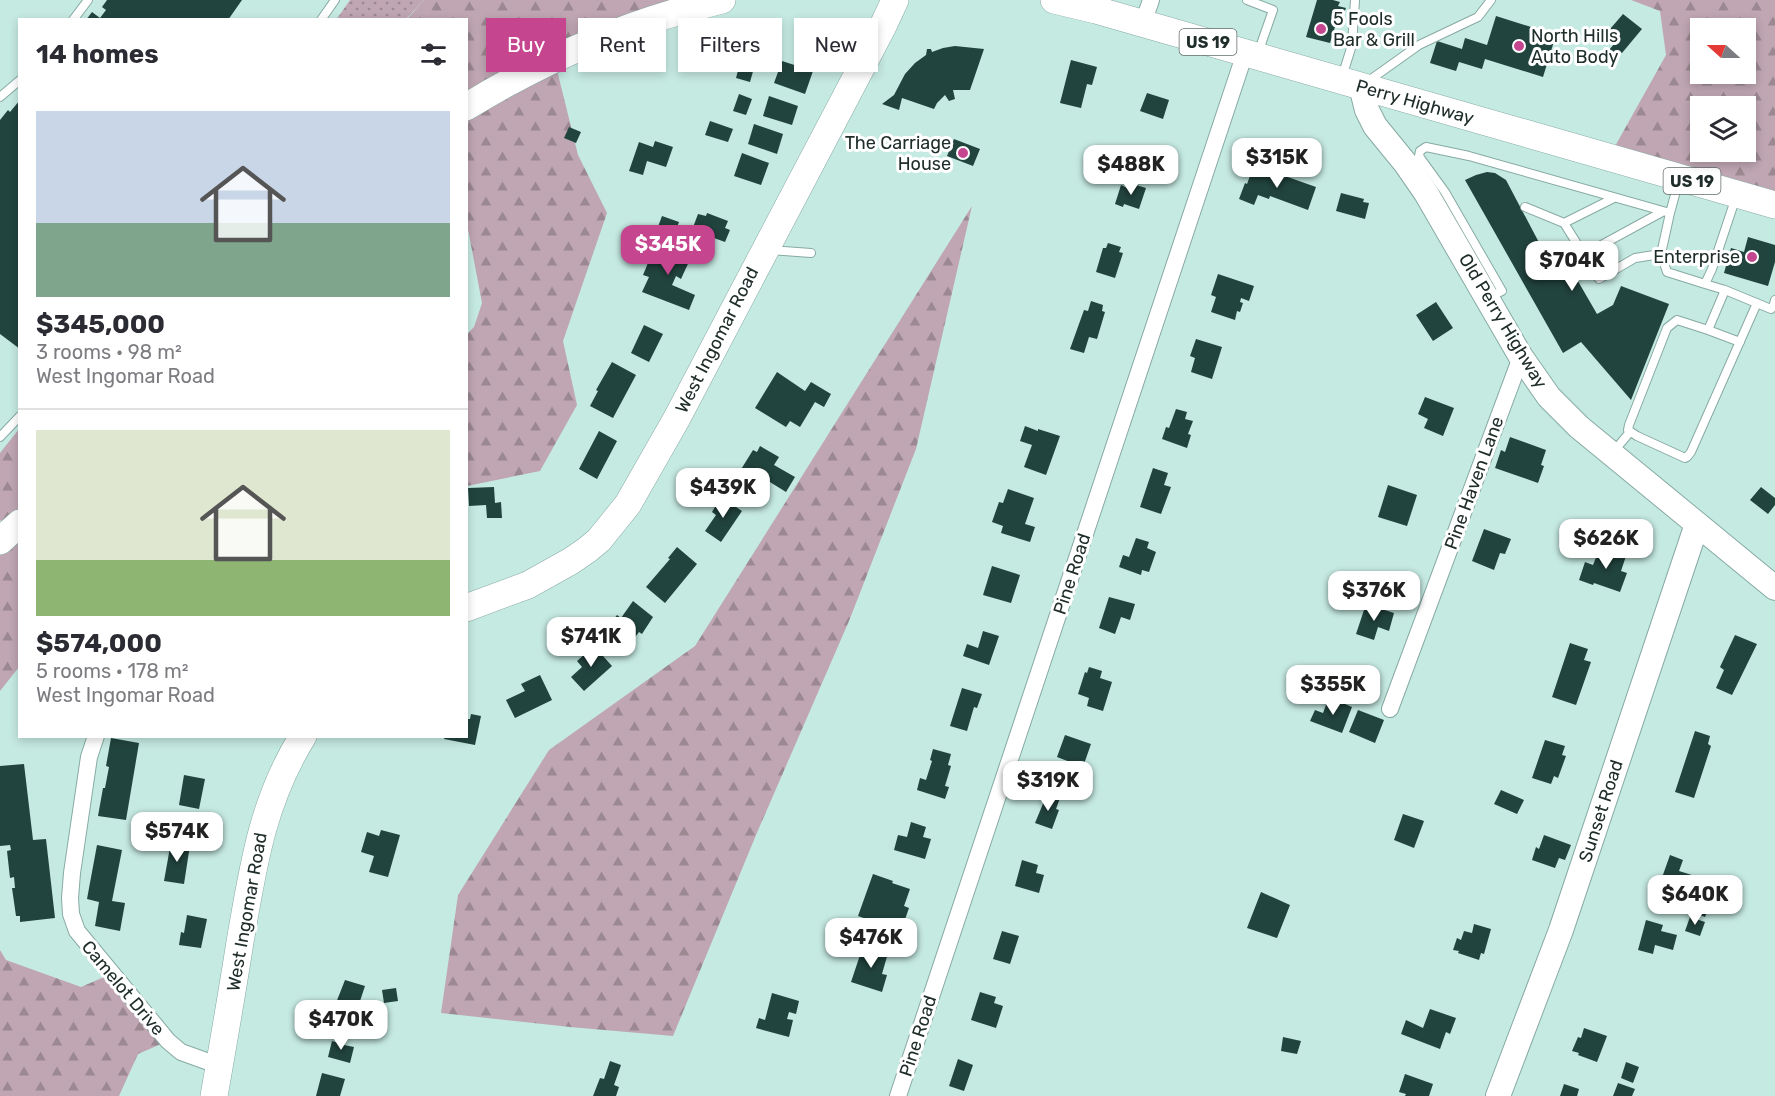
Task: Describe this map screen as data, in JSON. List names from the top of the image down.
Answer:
{
  "streets": {
    "main road": ["US 19", "Perry Highway", "West Ingomar Road"],
    "street": [
      "Old Perry Highway",
      "Pine Haven Lane",
      "Pine Road",
      "Sunset Road",
      "Camelot Drive"
    ]
  },
  "crossings": [
    ["Perry Highway", "Old Perry Highway"],
    ["Perry Highway", "Pine Road"],
    ["Old Perry Highway", "Pine Haven Lane"],
    ["Old Perry Highway", "Sunset Road"],
    ["West Ingomar Road", "Camelot Drive"]
  ],
  "places": [
    "5 Fools Bar & Grill",
    "North Hills Auto Body",
    "The Carriage House",
    "Enterprise"
  ],
  "north": "left",
  "page": {
    "chip": [
      "Buy",
      "Rent",
      "Filters",
      "New"
    ],
    "heading": "14 homes",
    "list": [
      {
        "name": "$345,000",
        "note": "3 rooms · 98 m² · West Ingomar Road"
      },
      {
        "name": "$574,000",
        "note": "5 rooms · 178 m² · West Ingomar Road"
      }
    ],
    "price": [
      "$315K",
      "$488K",
      "$345K",
      "$704K",
      "$439K",
      "$626K",
      "$376K",
      "$741K",
      "$355K",
      "$319K",
      "$574K",
      "$640K",
      "$476K",
      "$470K"
    ]
  }
}
